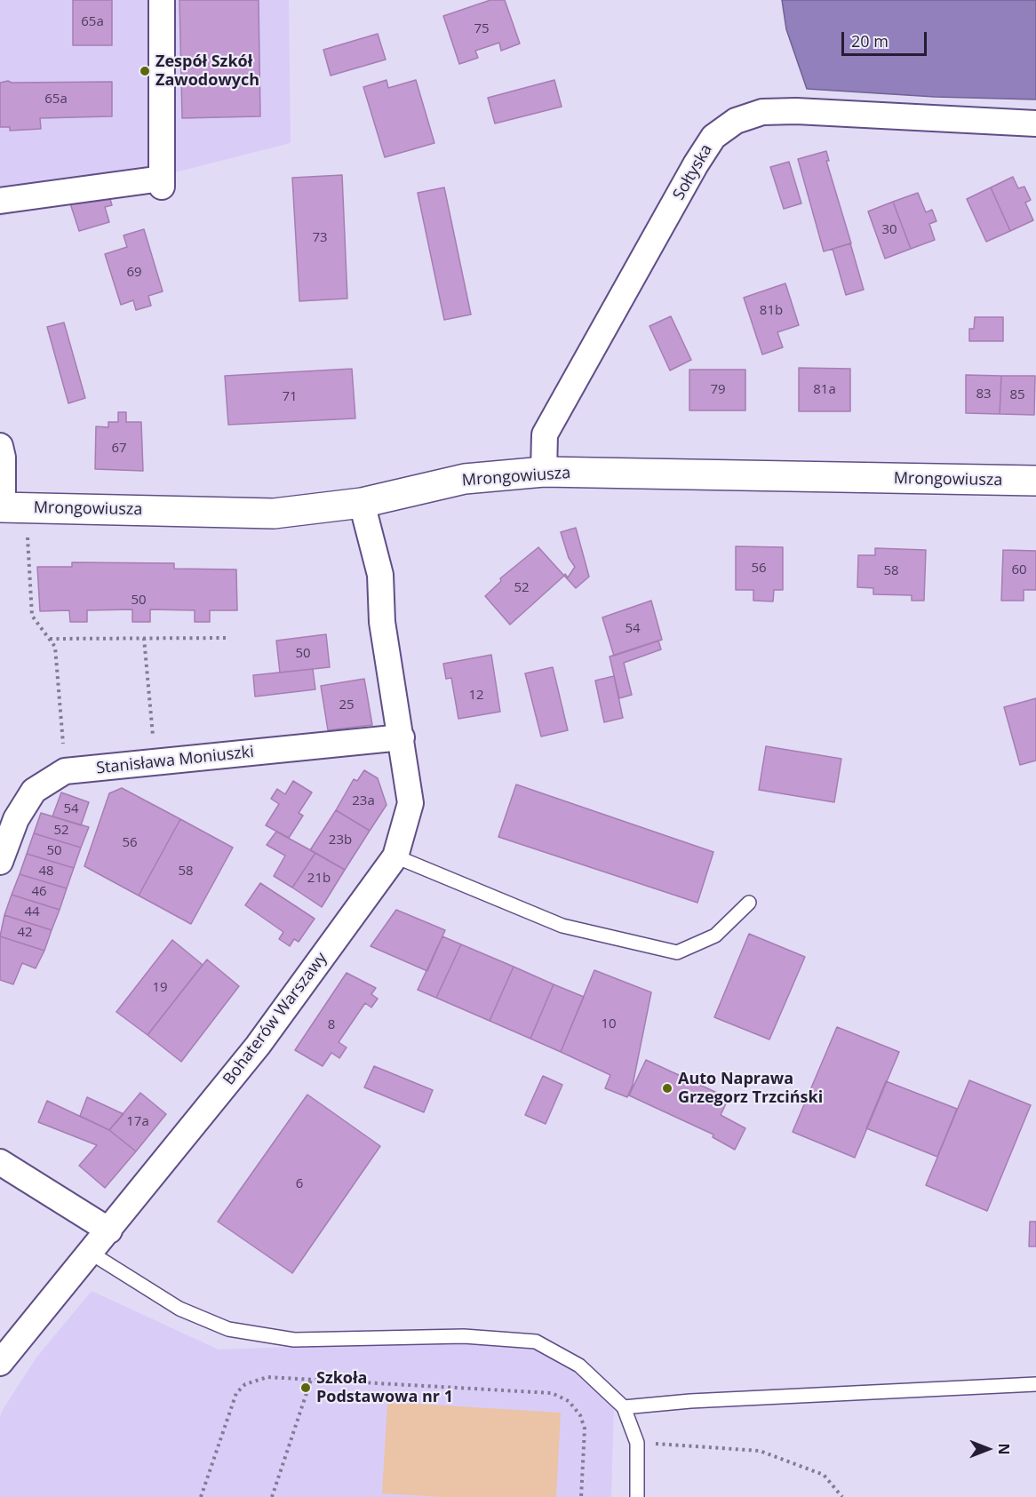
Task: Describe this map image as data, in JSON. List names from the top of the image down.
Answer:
{
  "streets": {
    "street": [
      "Sołtyska",
      "Mrongowiusza",
      "Stanisława Moniuszki",
      "Bohaterów Warszawy"
    ]
  },
  "crossings": [
    ["Sołtyska", "Mrongowiusza"],
    ["Mrongowiusza", "Bohaterów Warszawy"],
    ["Stanisława Moniuszki", "Bohaterów Warszawy"]
  ],
  "places": ["Zespół Szkół Zawodowych", "Auto Naprawa Grzegorz Trzciński", "Szkoła Podstawowa nr 1"],
  "house_numbers": [
    "65a",
    "75",
    "65a",
    "30",
    "73",
    "69",
    "81b",
    "79",
    "81a",
    "83",
    "85",
    "71",
    "67",
    "56",
    "60",
    "58",
    "52",
    "50",
    "54",
    "50",
    "12",
    "25",
    "23a",
    "54",
    "52",
    "23b",
    "56",
    "50",
    "48",
    "58",
    "21b",
    "46",
    "44",
    "42",
    "19",
    "10",
    "8",
    "17a",
    "6"
  ],
  "scale_bar": "20 m",
  "north": "right"
}
